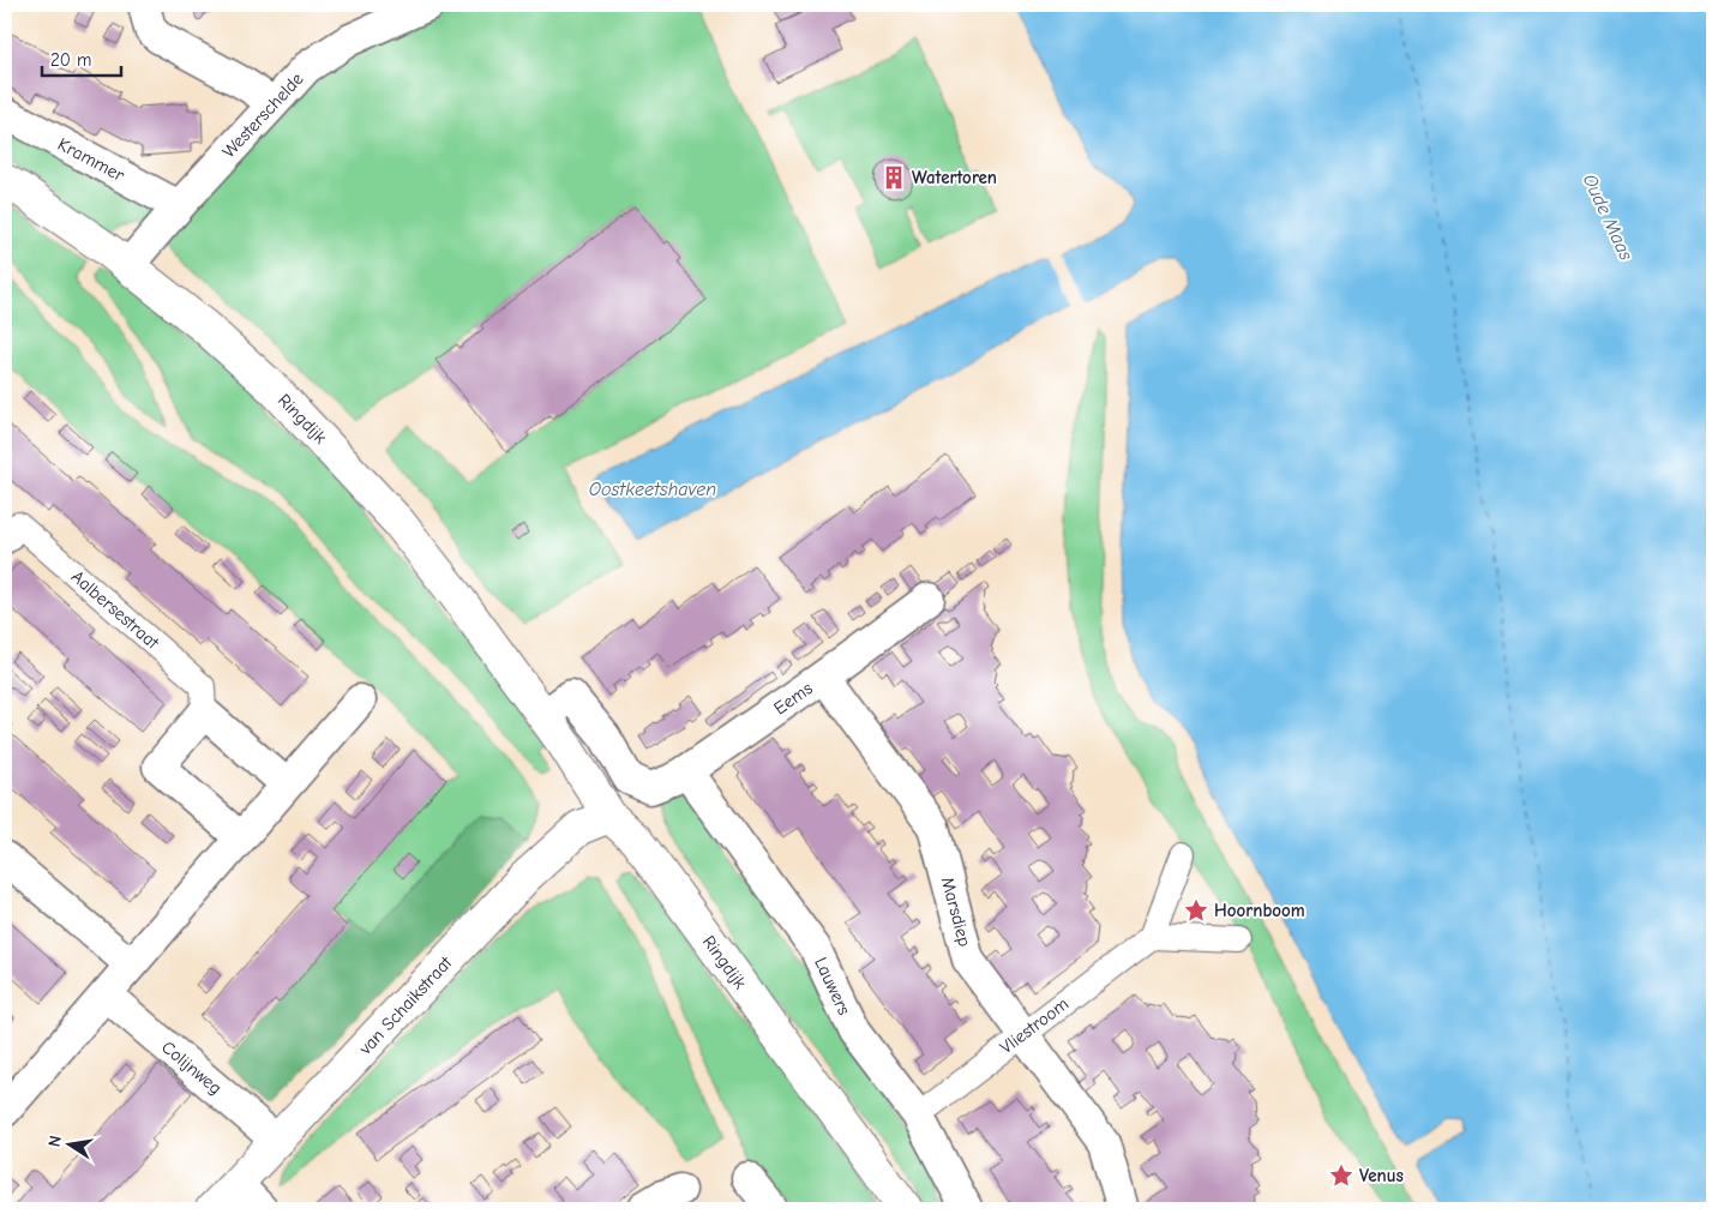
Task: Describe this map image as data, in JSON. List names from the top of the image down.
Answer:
{
  "streets": {
    "main road": ["Ringdijk", "van Schaikstraat"],
    "street": [
      "Westerschelde",
      "Krammer",
      "Aalbersestraat",
      "Eems",
      "Marsdiep",
      "Lauwers",
      "Vliestroom",
      "Colijnweg"
    ]
  },
  "crossings": [
    ["Westerschelde", "Krammer"],
    ["Westerschelde", "Ringdijk"],
    ["Ringdijk", "Eems"],
    ["Ringdijk", "van Schaikstraat"],
    ["Eems", "Marsdiep"],
    ["Eems", "Lauwers"],
    ["Marsdiep", "Vliestroom"],
    ["Lauwers", "Vliestroom"],
    ["van Schaikstraat", "Colijnweg"]
  ],
  "water": ["Oude Maas", "Oostkeetshaven"],
  "places": {
    "building": ["Watertoren"],
    "place": ["Hoornboom", "Venus"]
  },
  "scale_bar": "20 m",
  "north": "left"
}
